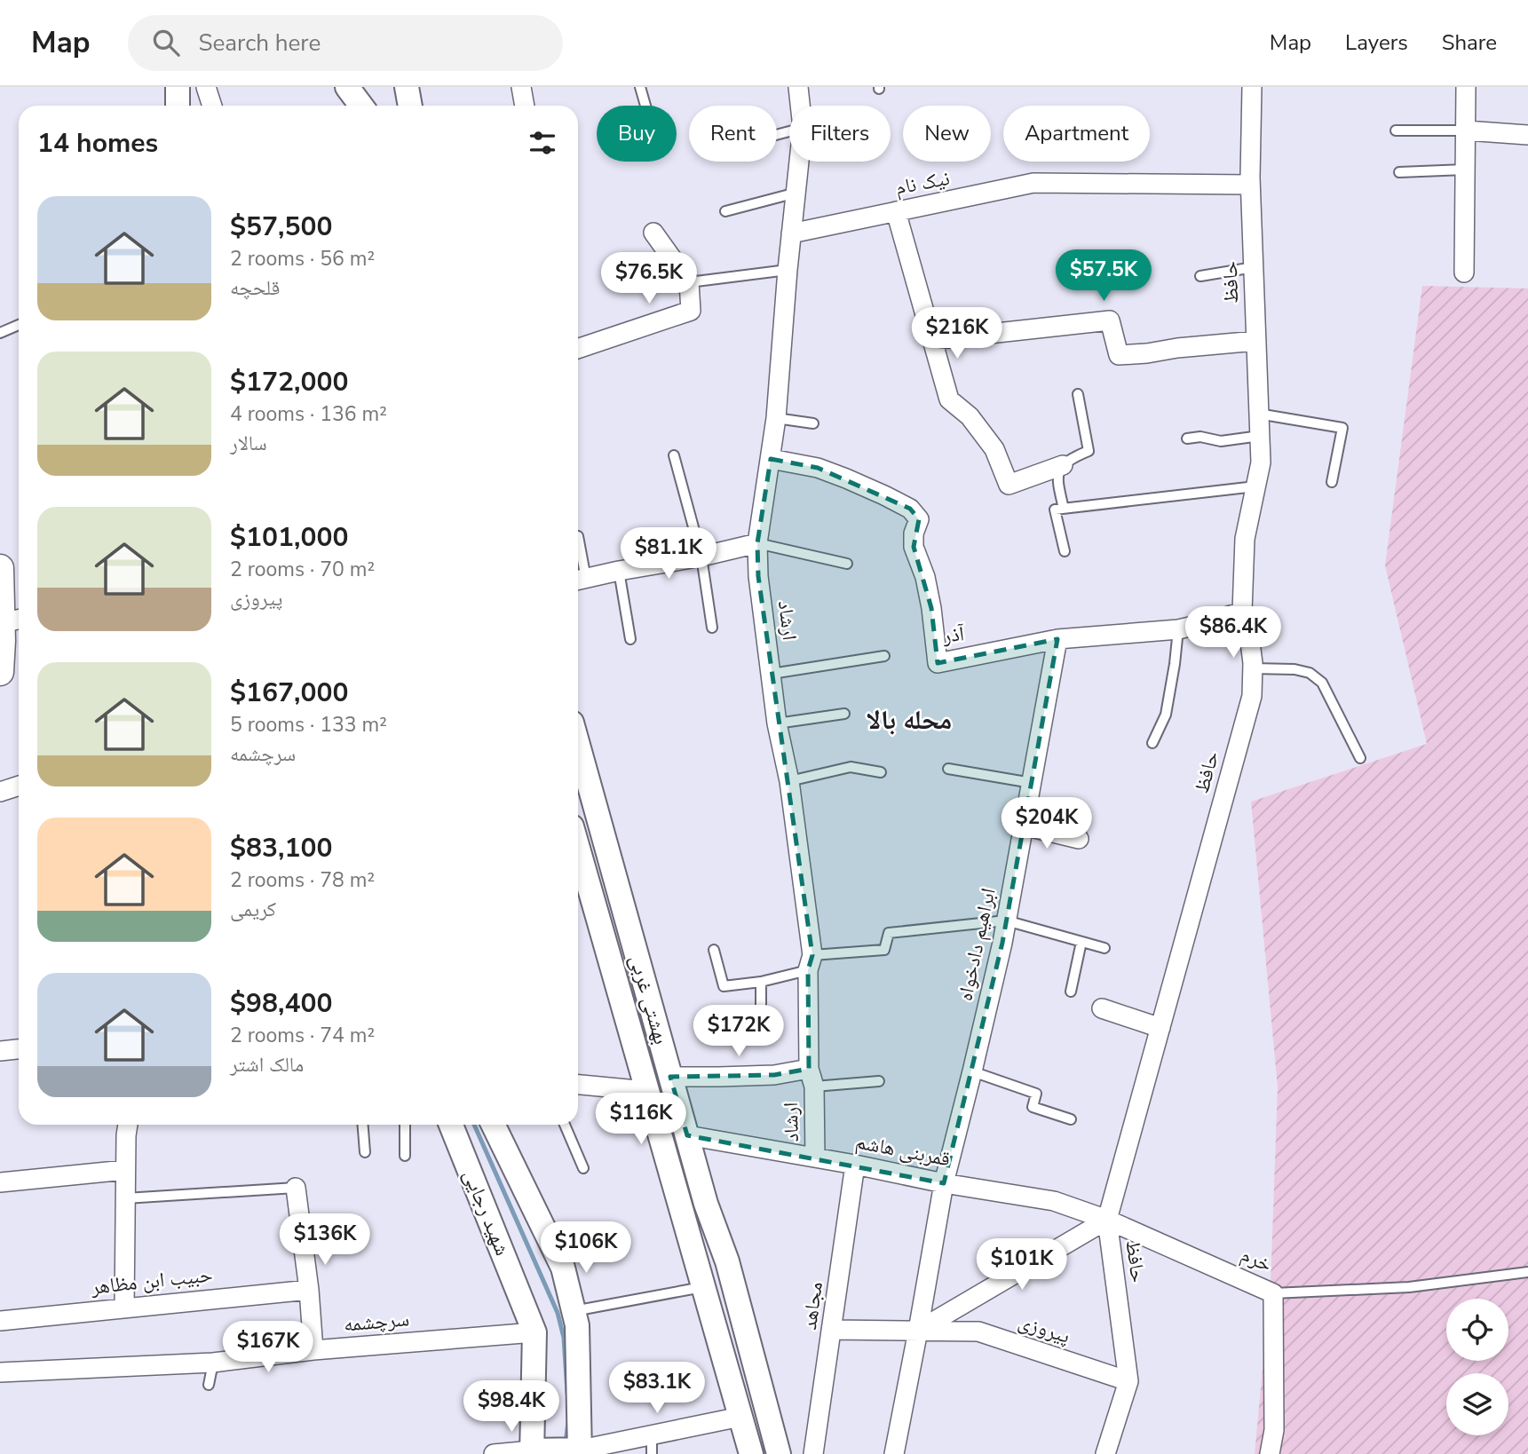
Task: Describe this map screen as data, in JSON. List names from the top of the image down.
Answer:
{
  "streets": {
    "street": [
      "نیک نام",
      "حافظ",
      "ارشاد",
      "آذر",
      "ابراهیم دادخواه",
      "بهشتی غربی",
      "قمربنی هاشم",
      "شهید رجایی",
      "خرم",
      "حبیب ابن مظاهر",
      "مجاهد",
      "سرچشمه",
      "پیروزی"
    ]
  },
  "crossings": [
    ["نیک نام", "حافظ"],
    ["نیک نام", "ارشاد"],
    ["حافظ", "آذر"],
    ["حافظ", "قمربنی هاشم"],
    ["حافظ", "خرم"],
    ["حافظ", "پیروزی"],
    ["ارشاد", "آذر"],
    ["ارشاد", "قمربنی هاشم"],
    ["آذر", "ابراهیم دادخواه"],
    ["ابراهیم دادخواه", "قمربنی هاشم"],
    ["ابراهیم دادخواه", "پیروزی"],
    ["بهشتی غربی", "قمربنی هاشم"],
    ["قمربنی هاشم", "خرم"],
    ["قمربنی هاشم", "مجاهد"],
    ["شهید رجایی", "سرچشمه"],
    ["مجاهد", "پیروزی"]
  ],
  "districts": ["محله بالا"],
  "page": {
    "header": "Map",
    "search": "Search here",
    "nav": ["Map", "Layers", "Share"],
    "chip": [
      "Buy",
      "Rent",
      "Filters",
      "New",
      "Apartment"
    ],
    "heading": "14 homes",
    "list": [
      {
        "name": "$57,500",
        "note": "2 rooms · 56 m² · قلحچه"
      },
      {
        "name": "$172,000",
        "note": "4 rooms · 136 m² · سالار"
      },
      {
        "name": "$101,000",
        "note": "2 rooms · 70 m² · پیروزی"
      },
      {
        "name": "$167,000",
        "note": "5 rooms · 133 m² · سرچشمه"
      },
      {
        "name": "$83,100",
        "note": "2 rooms · 78 m² · کریمی"
      },
      {
        "name": "$98,400",
        "note": "2 rooms · 74 m² · مالک اشتر"
      }
    ],
    "price": [
      "$57.5K",
      "$76.5K",
      "$216K",
      "$81.1K",
      "$86.4K",
      "$204K",
      "$172K",
      "$116K",
      "$136K",
      "$106K",
      "$101K",
      "$167K",
      "$83.1K",
      "$98.4K"
    ]
  }
}
